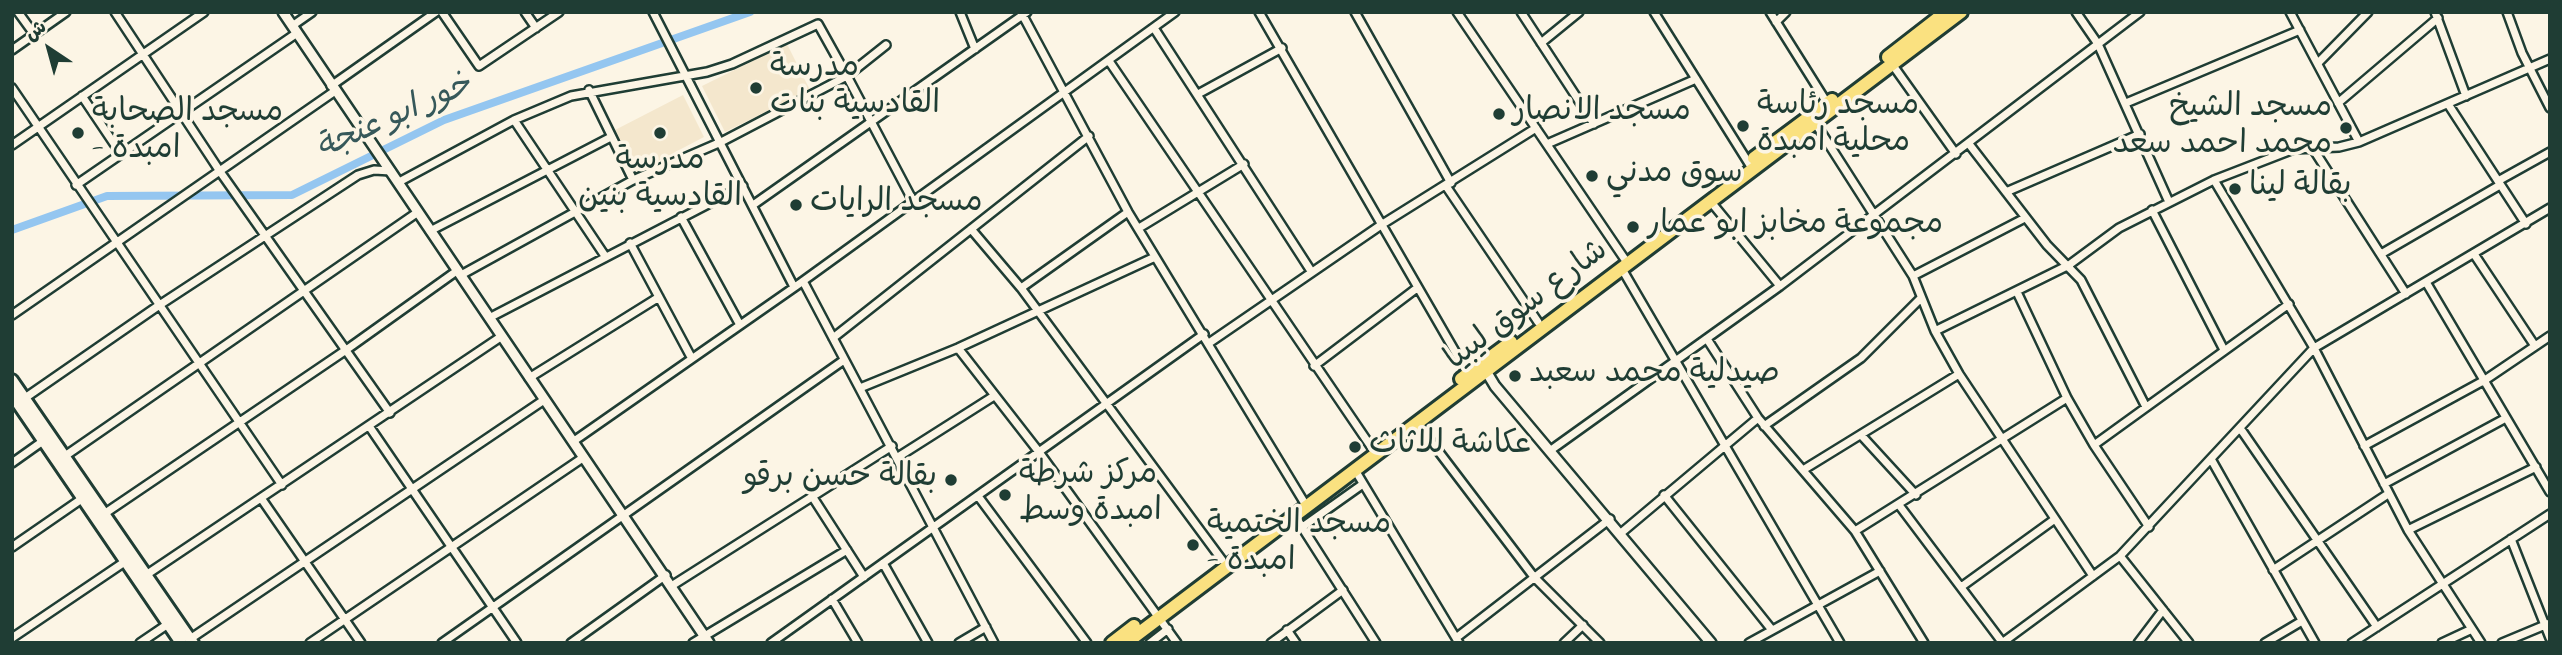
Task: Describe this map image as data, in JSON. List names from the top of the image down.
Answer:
{
  "streets": {
    "main road": ["شارع سوق ليبيا"]
  },
  "water": ["خور ابو عنجة"],
  "places": [
    "مدرسة القادسية بنات",
    "مسجد الانصار",
    "مسجد رئاسة محلية امبدة",
    "مسجد الشيخ محمد احمد سعد",
    "مسجد الصحابة - امبدة",
    "مدرسة القادسية بنين",
    "سوق مدني",
    "بقالة لينا",
    "مسجد الرايات",
    "مجموعة مخابز ابو عمار",
    "صيدلية محمد سعبد",
    "عكاشة للاثاث",
    "بقالة حسن برقو",
    "مركز شرطة امبدة وسط",
    "مسجد الختمية - امبدة"
  ],
  "north": "top left"
}
